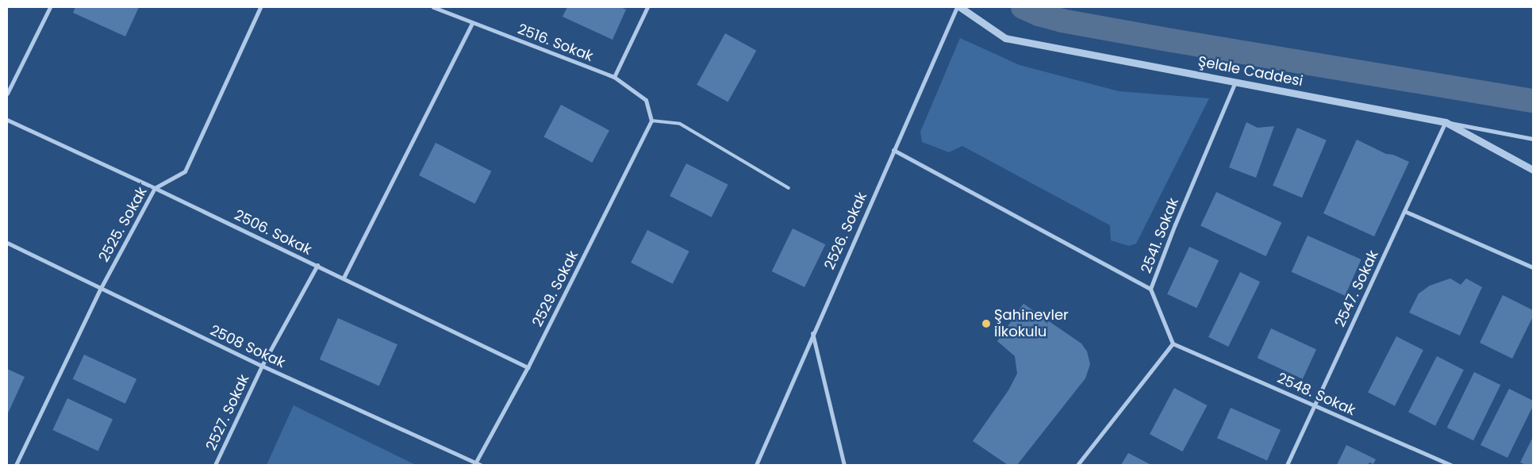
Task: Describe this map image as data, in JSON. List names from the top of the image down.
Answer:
{
  "streets": {
    "street": [
      "2516. Sokak",
      "Şelale Caddesi",
      "2525. Sokak",
      "2526. Sokak",
      "2506. Sokak",
      "2541. Sokak",
      "2529. Sokak",
      "2547. Sokak",
      "2508 Sokak",
      "2548. Sokak",
      "2527. Sokak"
    ]
  },
  "crossings": [
    ["2516. Sokak", "2529. Sokak"],
    ["Şelale Caddesi", "2541. Sokak"],
    ["Şelale Caddesi", "2547. Sokak"],
    ["2525. Sokak", "2506. Sokak"],
    ["2525. Sokak", "2508 Sokak"],
    ["2506. Sokak", "2529. Sokak"],
    ["2506. Sokak", "2527. Sokak"],
    ["2541. Sokak", "2548. Sokak"],
    ["2529. Sokak", "2508 Sokak"],
    ["2547. Sokak", "2548. Sokak"],
    ["2508 Sokak", "2527. Sokak"]
  ],
  "places": ["Şahinevler ilkokulu"]
}
